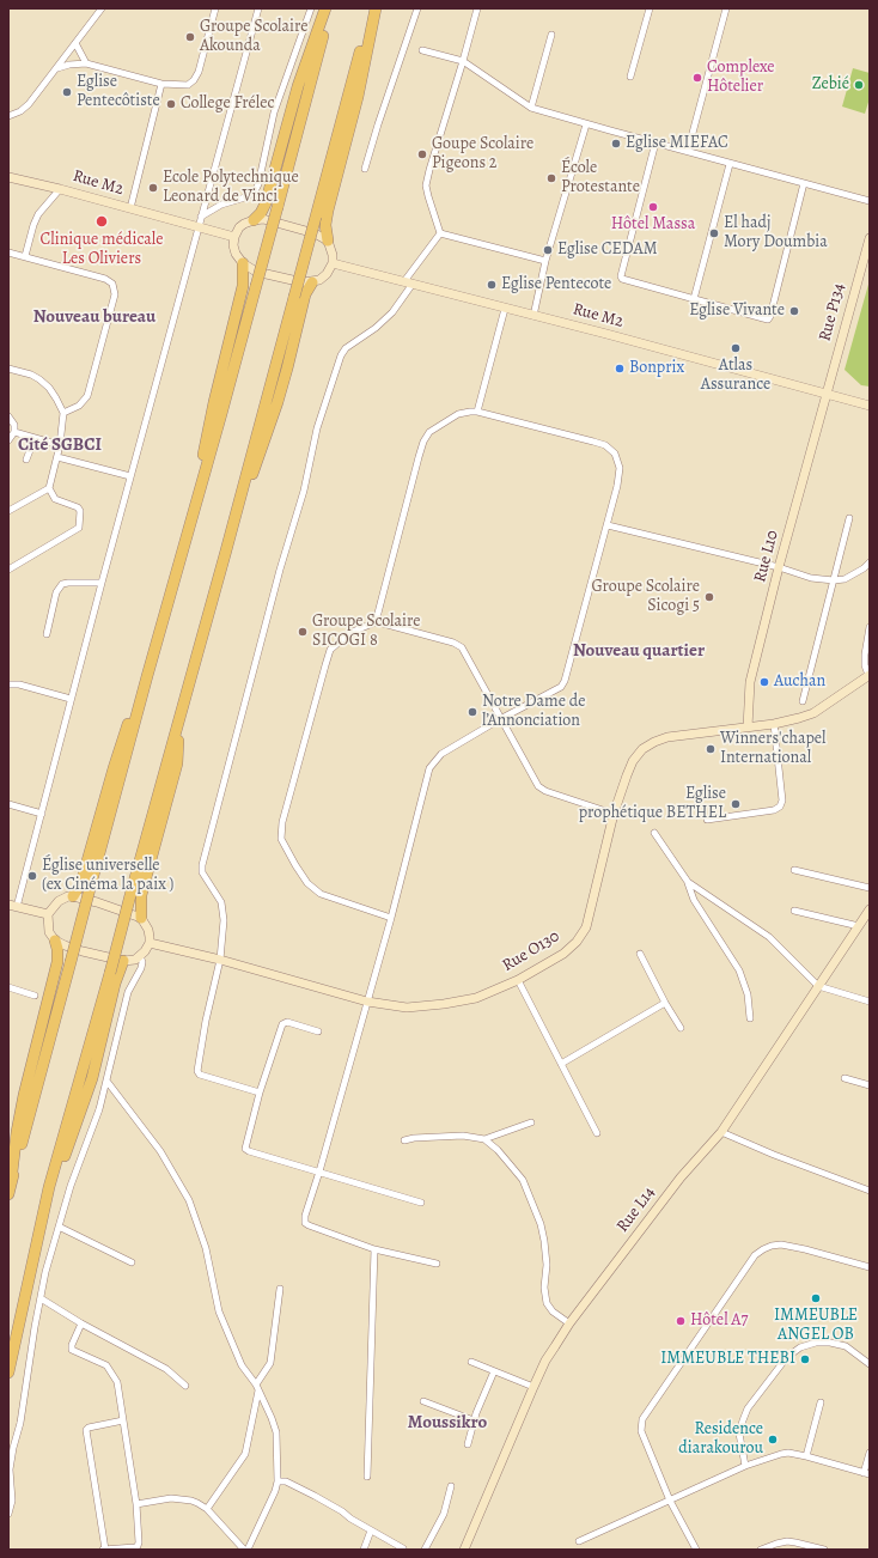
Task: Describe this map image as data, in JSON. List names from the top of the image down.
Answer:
{
  "streets": {
    "street": [
      "Rue M2",
      "Rue P134",
      "Rue L10",
      "Rue O130",
      "Rue L14"
    ]
  },
  "crossings": [
    ["Rue M2", "Rue P134"],
    ["Rue M2", "Rue L10"],
    ["Rue P134", "Rue L10"],
    ["Rue L10", "Rue O130"]
  ],
  "districts": [
    "Nouveau bureau",
    "Cité SGBCI",
    "Nouveau quartier",
    "Moussikro"
  ],
  "places": [
    "Groupe Scolaire Akounda",
    "Complexe Hôtelier",
    "Zebié",
    "Eglise Pentecôtiste",
    "College Frélec",
    "Eglise MIEFAC",
    "Goupe Scolaire Pigeons 2",
    "École Protestante",
    "Ecole Polytechnique Leonard de Vinci",
    "Hôtel Massa",
    "Clinique médicale Les Oliviers",
    "El hadj Mory Doumbia",
    "Eglise CEDAM",
    "Eglise Pentecote",
    "Eglise Vivante",
    "Atlas Assurance",
    "Bonprix",
    "Groupe Scolaire Sicogi 5",
    "Groupe Scolaire SICOGI 8",
    "Auchan",
    "Notre Dame de l’Annonciation",
    "Winners'chapel International",
    "Eglise prophétique BETHEL",
    "Église universelle (ex Cinéma la paix )",
    "IMMEUBLE ANGEL OB",
    "Hôtel A7",
    "IMMEUBLE THEBI",
    "Residence diarakourou"
  ]
}
